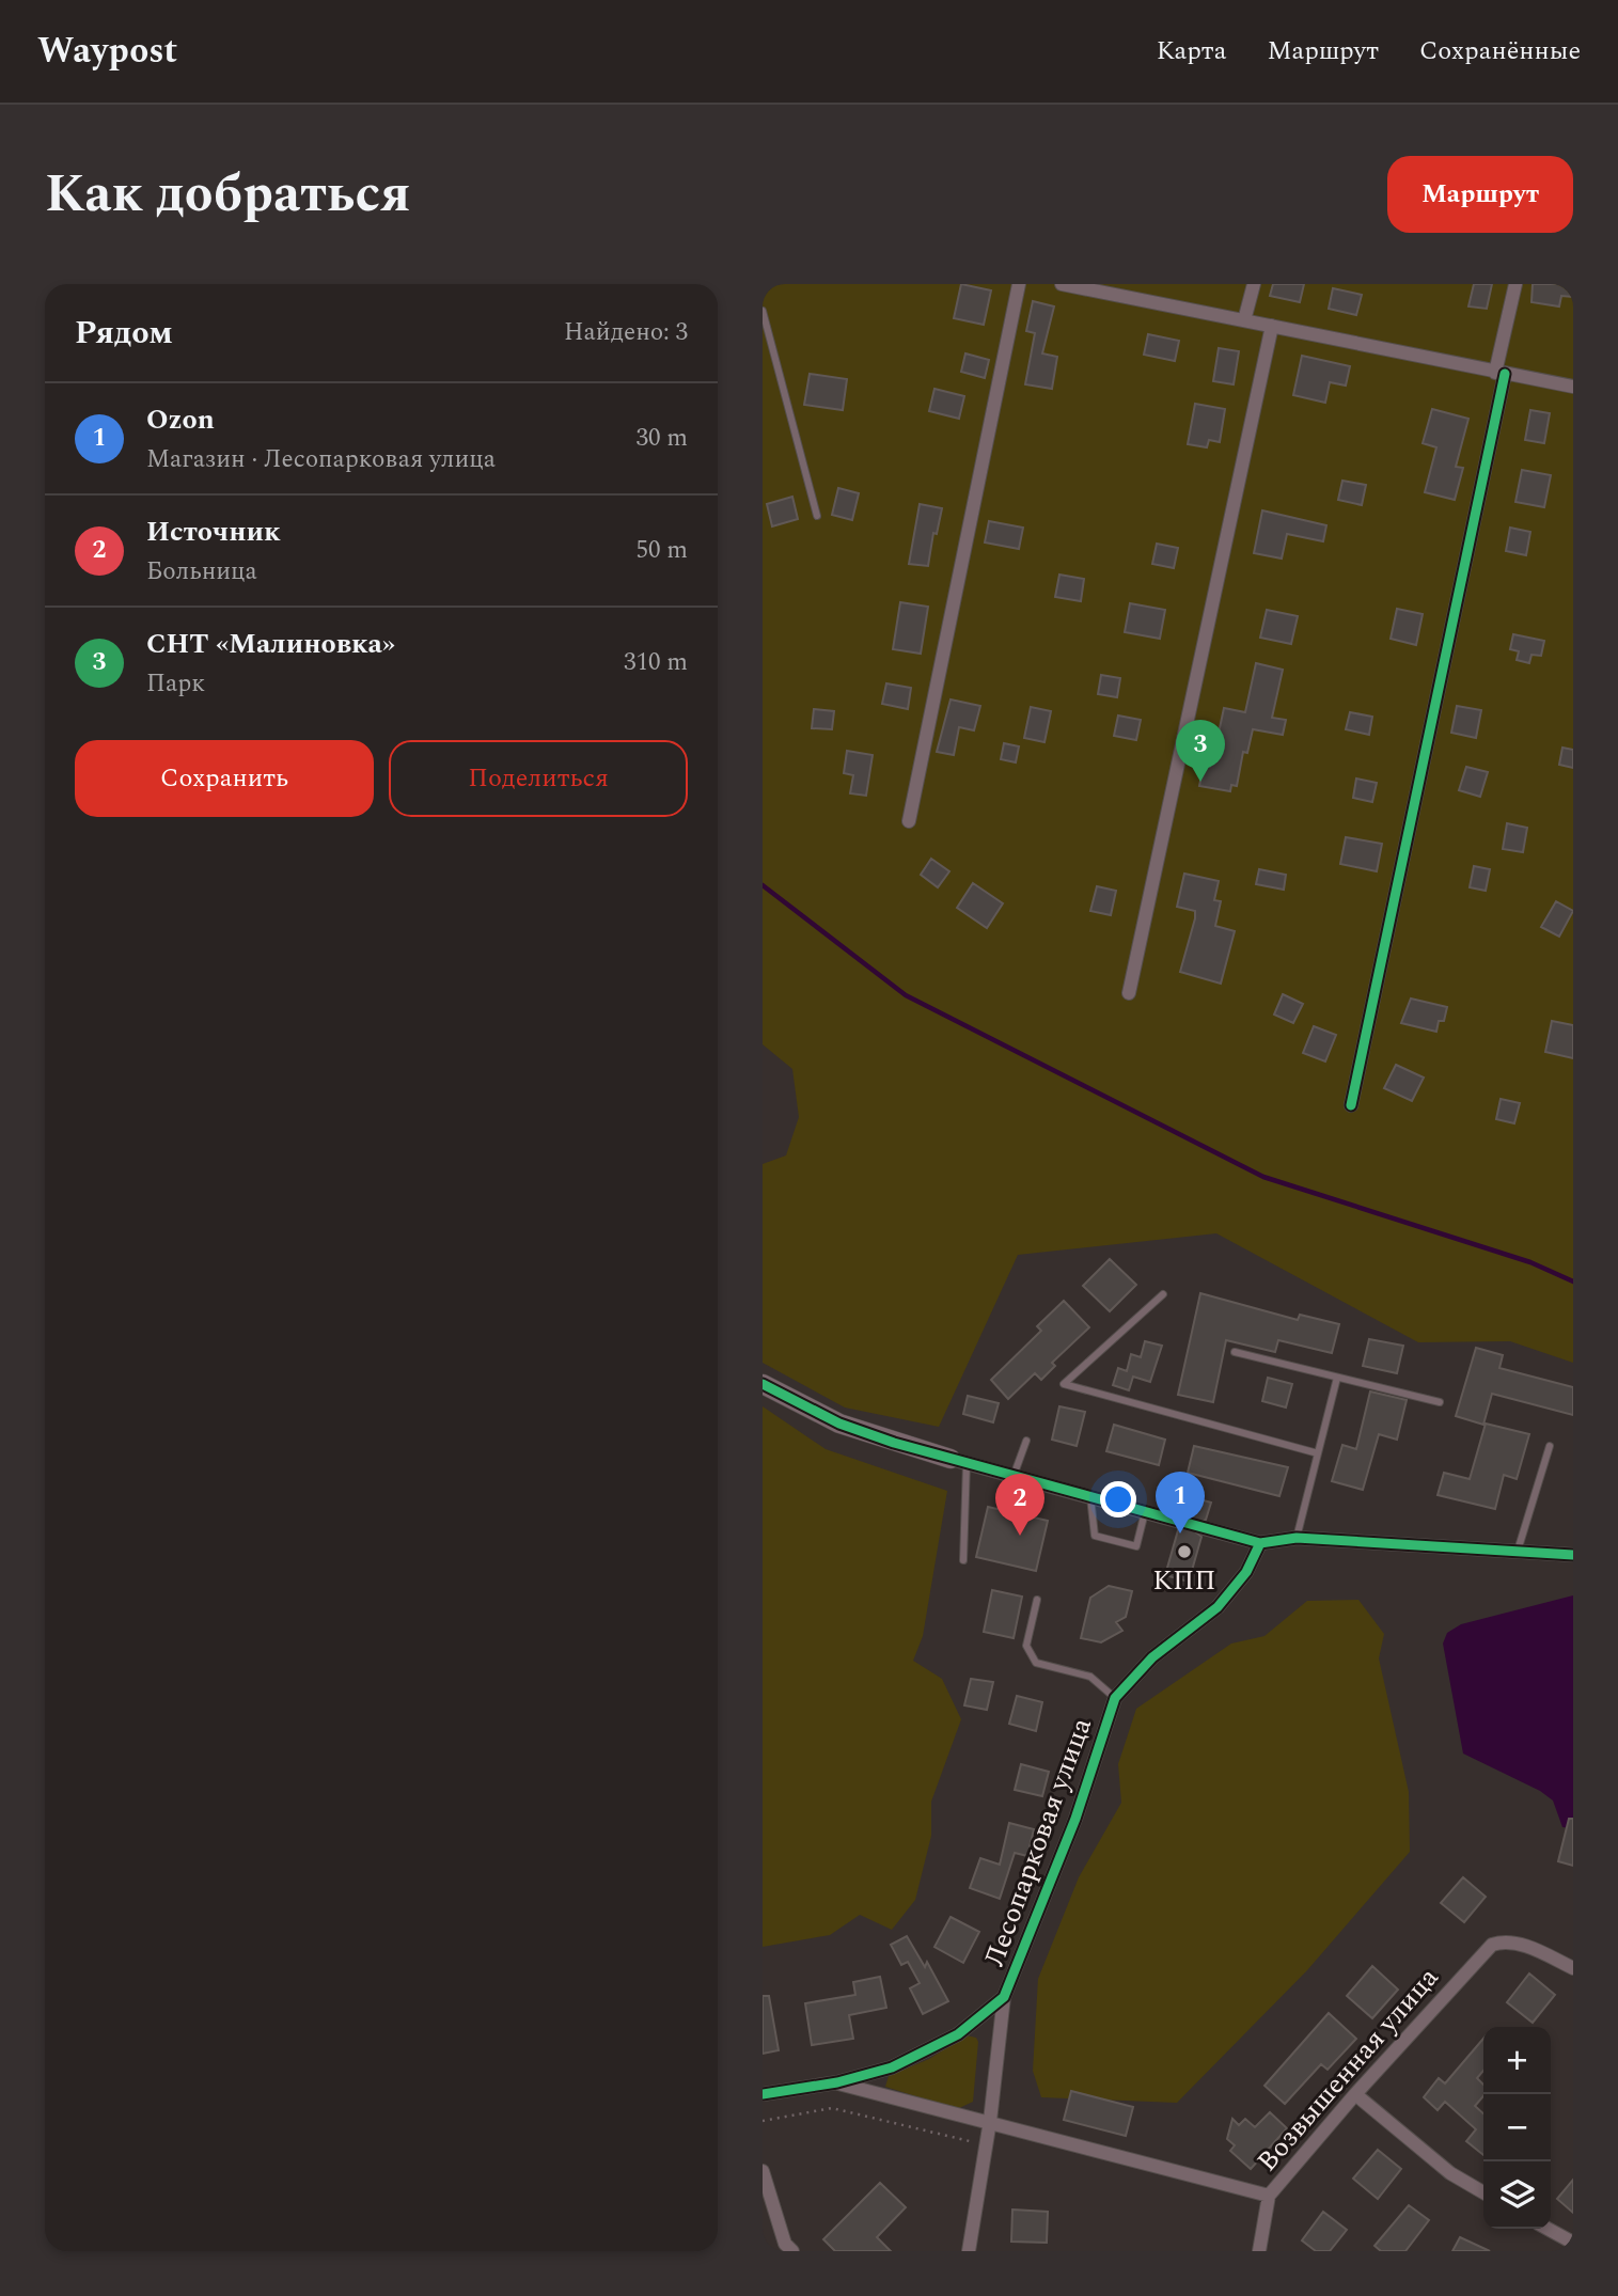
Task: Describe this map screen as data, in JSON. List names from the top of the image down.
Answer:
{
  "streets": {
    "street": ["Лесопарковая улица", "Возвышенная улица"]
  },
  "places": ["КПП"],
  "page": {
    "header": "Waypost",
    "nav": ["Карта", "Маршрут", "Сохранённые"],
    "title": "Как добраться",
    "buttons": [
      "Маршрут",
      ["Сохранить", "Поделиться"]
    ],
    "heading": ["Рядом", "Найдено: 3"],
    "list": [
      {
        "mark": "1",
        "name": "Ozon",
        "note": "Магазин · Лесопарковая улица",
        "value": "30 m"
      },
      {
        "mark": "2",
        "name": "Источник",
        "note": "Больница",
        "value": "50 m"
      },
      {
        "mark": "3",
        "name": "СНТ «Малиновка»",
        "note": "Парк",
        "value": "310 m"
      }
    ],
    "pins": ["3", "1", "2"],
    "map_buttons": ["+", "−"]
  }
}
